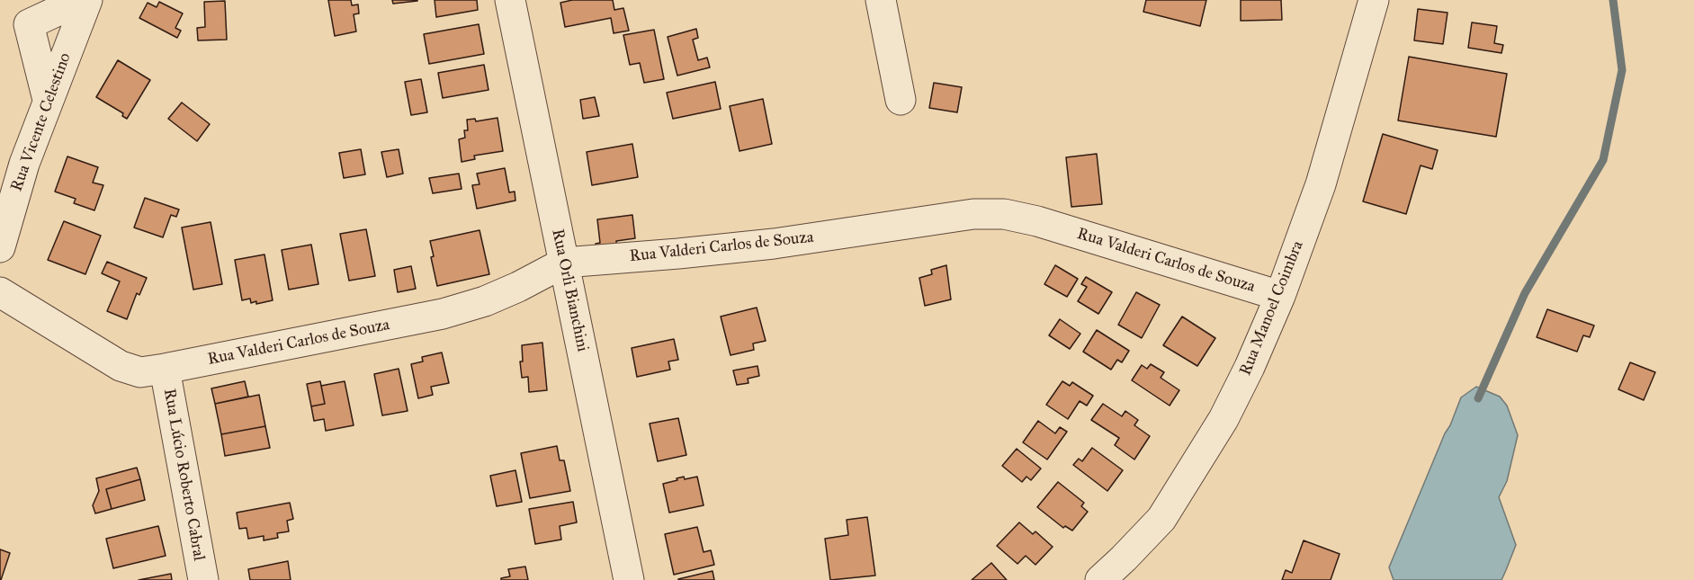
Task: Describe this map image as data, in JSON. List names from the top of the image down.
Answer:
{
  "streets": {
    "street": [
      "Rua Vicente Celestino",
      "Rua Valderi Carlos de Souza",
      "Rua Orli Bianchini",
      "Rua Manoel Coimbra",
      "Rua Lúcio Roberto Cabral"
    ]
  },
  "crossings": [
    ["Rua Valderi Carlos de Souza", "Rua Orli Bianchini"],
    ["Rua Valderi Carlos de Souza", "Rua Manoel Coimbra"],
    ["Rua Valderi Carlos de Souza", "Rua Lúcio Roberto Cabral"]
  ]
}
